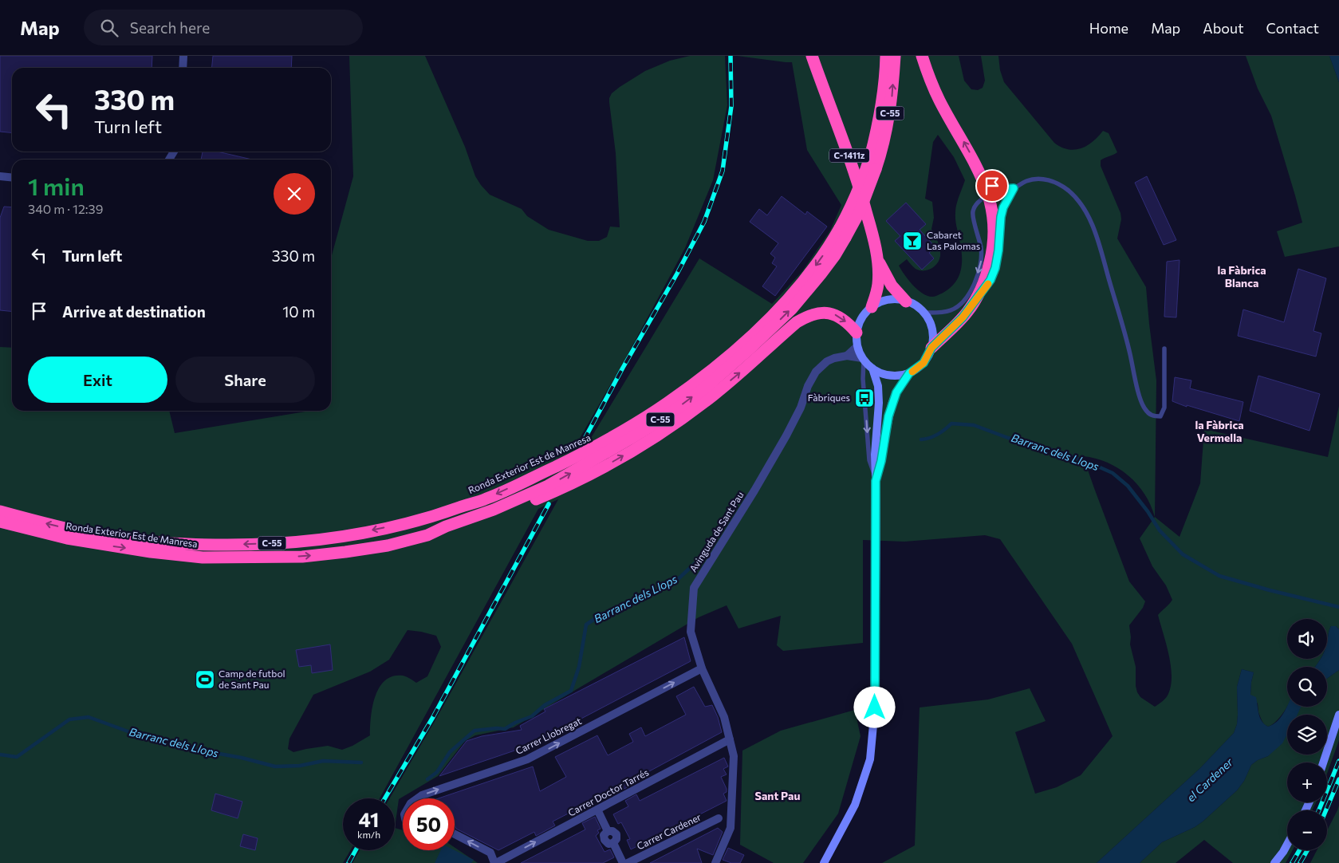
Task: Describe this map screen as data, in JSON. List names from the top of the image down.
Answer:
{
  "streets": {
    "highway": ["C-55", "C-1411z", "Ronda Exterior Est de Manresa"],
    "street": [
      "Avinguda de Sant Pau",
      "Carrer Llobregat",
      "Carrer Doctor Tarrés",
      "Carrer Cardener"
    ]
  },
  "crossings": [
    ["Avinguda de Sant Pau", "Carrer Llobregat"],
    ["Avinguda de Sant Pau", "Carrer Doctor Tarrés"]
  ],
  "one_way": ["Carrer Llobregat", "Carrer Doctor Tarrés"],
  "districts": ["la Fàbrica Blanca", "la Fàbrica Vermella", "Sant Pau"],
  "water": ["Barranc dels Llops", "el Cardener"],
  "places": {
    "bar": ["Cabaret Las Palomas"],
    "bus stop": ["Fàbriques"],
    "sports": ["Camp de futbol de Sant Pau"]
  },
  "page": {
    "header": "Map",
    "search": "Search here",
    "nav": [
      "Home",
      "Map",
      "About",
      "Contact"
    ],
    "turn": ["330 m", "Turn left"],
    "heading": ["1 min", "340 m · 12:39"],
    "list": [
      {
        "name": "Turn left",
        "value": "330 m"
      },
      {
        "name": "Arrive at destination",
        "value": "10 m"
      }
    ],
    "buttons": ["Exit", "Share"],
    "map_buttons": ["+", "−"],
    "speed": "41 km/h",
    "limit": "50"
  }
}
